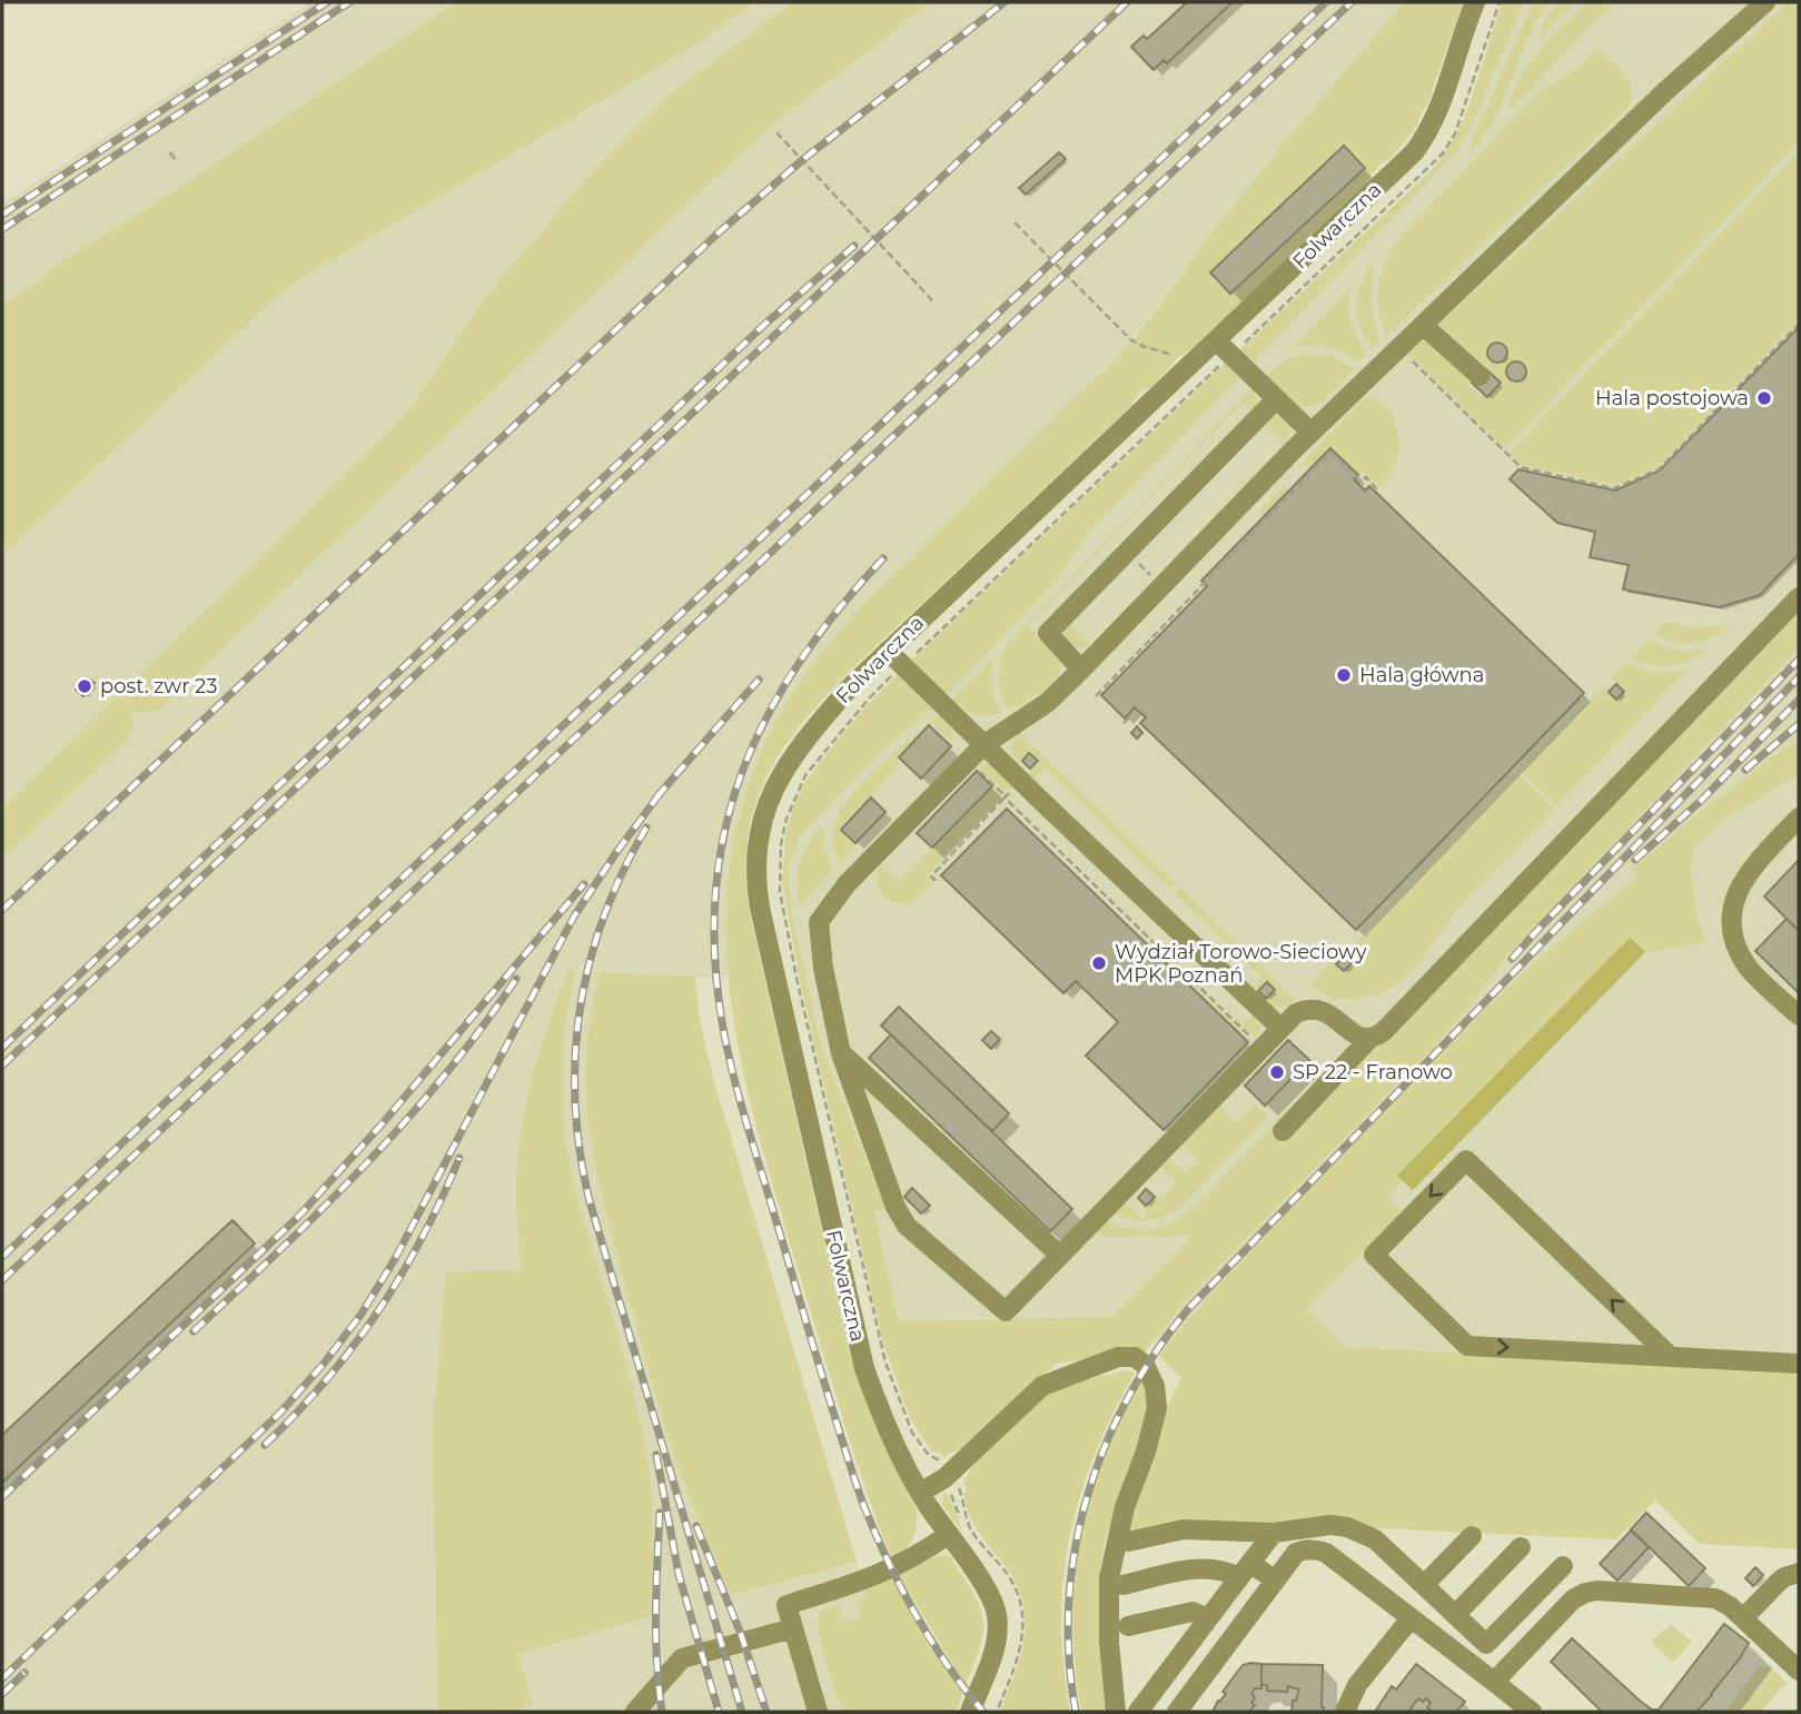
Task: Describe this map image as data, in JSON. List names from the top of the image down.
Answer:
{
  "streets": {
    "street": ["Folwarczna"]
  },
  "places": [
    "Hala postojowa",
    "Hala główna",
    "post. zwr 23",
    "Wydział Torowo-Sieciowy MPK Poznań",
    "SP 22 - Franowo"
  ]
}
